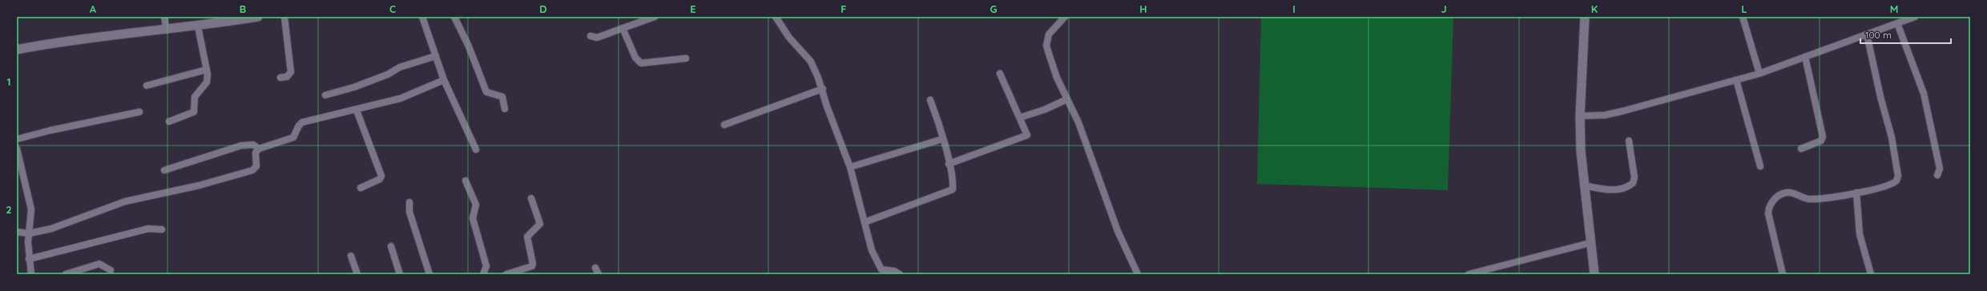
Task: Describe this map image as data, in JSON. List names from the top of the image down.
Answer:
{
  "scale_bar": "100 m",
  "grid": {
    "columns": [
      "A",
      "B",
      "C",
      "D",
      "E",
      "F",
      "G",
      "H",
      "I",
      "J",
      "K",
      "L",
      "M"
    ],
    "rows": ["1", "2"]
  }
}
